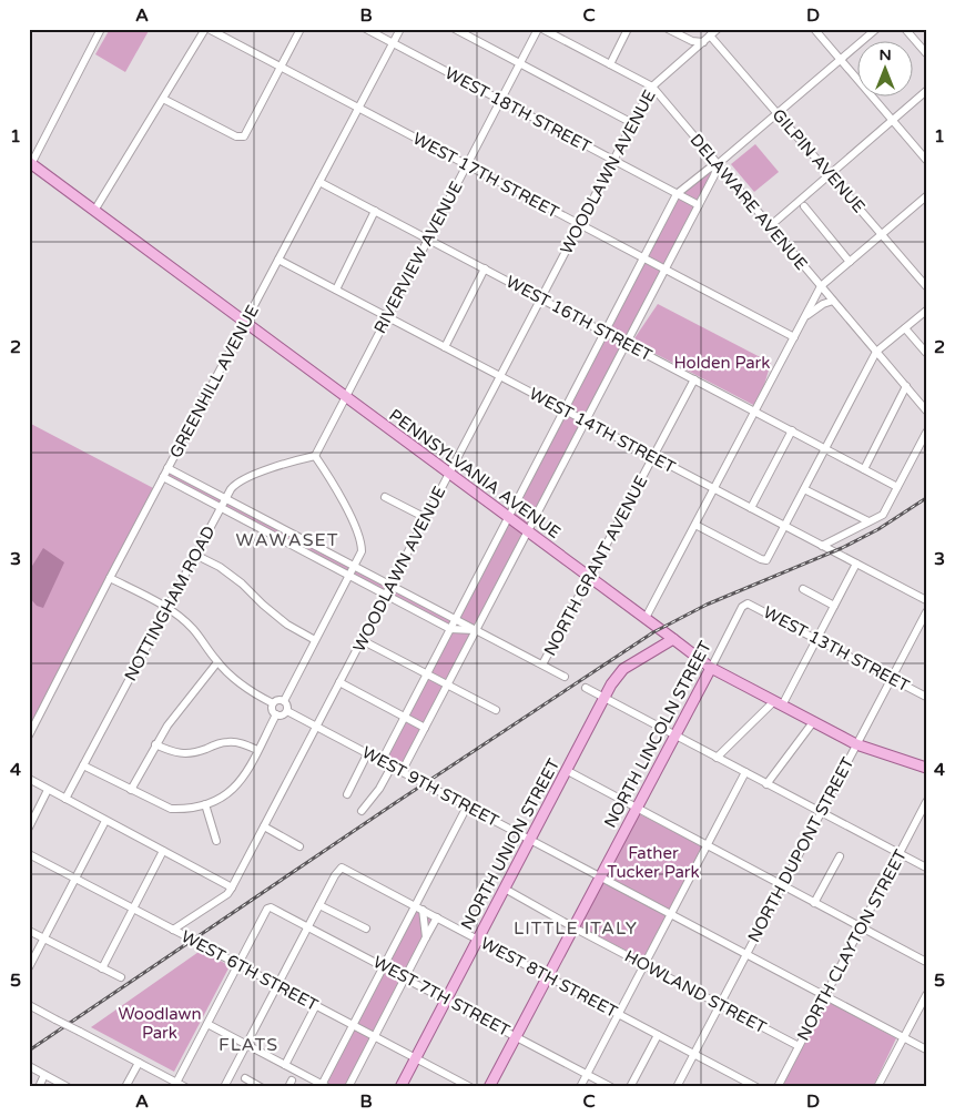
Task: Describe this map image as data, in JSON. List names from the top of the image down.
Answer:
{
  "streets": {
    "main road": ["PENNSYLVANIA AVENUE", "NORTH LINCOLN STREET", "NORTH UNION STREET"],
    "street": [
      "WEST 18TH STREET",
      "GILPIN AVENUE",
      "WOODLAWN AVENUE",
      "WEST 17TH STREET",
      "DELAWARE AVENUE",
      "RIVERVIEW AVENUE",
      "WEST 16TH STREET",
      "GREENHILL AVENUE",
      "WEST 14TH STREET",
      "NORTH GRANT AVENUE",
      "NOTTINGHAM ROAD",
      "WEST 13TH STREET",
      "WEST 9TH STREET",
      "NORTH DUPONT STREET",
      "NORTH CLAYTON STREET",
      "WEST 6TH STREET",
      "WEST 8TH STREET",
      "HOWLAND STREET",
      "WEST 7TH STREET"
    ]
  },
  "crossings": [
    ["WEST 18TH STREET", "WOODLAWN AVENUE"],
    ["WEST 18TH STREET", "RIVERVIEW AVENUE"],
    ["WEST 18TH STREET", "GREENHILL AVENUE"],
    ["GILPIN AVENUE", "WOODLAWN AVENUE"],
    ["WOODLAWN AVENUE", "WEST 17TH STREET"],
    ["WOODLAWN AVENUE", "DELAWARE AVENUE"],
    ["WOODLAWN AVENUE", "WEST 16TH STREET"],
    ["WOODLAWN AVENUE", "WEST 14TH STREET"],
    ["WOODLAWN AVENUE", "PENNSYLVANIA AVENUE"],
    ["WOODLAWN AVENUE", "WEST 9TH STREET"],
    ["WOODLAWN AVENUE", "WEST 6TH STREET"],
    ["WEST 17TH STREET", "RIVERVIEW AVENUE"],
    ["WEST 17TH STREET", "GREENHILL AVENUE"],
    ["RIVERVIEW AVENUE", "WEST 16TH STREET"],
    ["RIVERVIEW AVENUE", "WEST 14TH STREET"],
    ["RIVERVIEW AVENUE", "PENNSYLVANIA AVENUE"],
    ["RIVERVIEW AVENUE", "NOTTINGHAM ROAD"],
    ["WEST 16TH STREET", "GREENHILL AVENUE"],
    ["WEST 16TH STREET", "NORTH GRANT AVENUE"],
    ["GREENHILL AVENUE", "WEST 14TH STREET"],
    ["GREENHILL AVENUE", "PENNSYLVANIA AVENUE"],
    ["WEST 14TH STREET", "NORTH GRANT AVENUE"],
    ["PENNSYLVANIA AVENUE", "NORTH GRANT AVENUE"],
    ["PENNSYLVANIA AVENUE", "NORTH LINCOLN STREET"],
    ["PENNSYLVANIA AVENUE", "NORTH UNION STREET"],
    ["PENNSYLVANIA AVENUE", "NORTH DUPONT STREET"],
    ["WEST 13TH STREET", "NORTH LINCOLN STREET"],
    ["WEST 13TH STREET", "NORTH DUPONT STREET"],
    ["NORTH LINCOLN STREET", "WEST 9TH STREET"],
    ["NORTH LINCOLN STREET", "WEST 8TH STREET"],
    ["NORTH LINCOLN STREET", "HOWLAND STREET"],
    ["NORTH LINCOLN STREET", "WEST 7TH STREET"],
    ["WEST 9TH STREET", "NORTH UNION STREET"],
    ["WEST 9TH STREET", "NORTH DUPONT STREET"],
    ["WEST 9TH STREET", "NORTH CLAYTON STREET"],
    ["NORTH UNION STREET", "WEST 6TH STREET"],
    ["NORTH UNION STREET", "WEST 8TH STREET"],
    ["NORTH UNION STREET", "HOWLAND STREET"],
    ["NORTH UNION STREET", "WEST 7TH STREET"],
    ["NORTH DUPONT STREET", "WEST 8TH STREET"],
    ["NORTH DUPONT STREET", "HOWLAND STREET"],
    ["NORTH CLAYTON STREET", "HOWLAND STREET"],
    ["WEST 6TH STREET", "WEST 7TH STREET"]
  ],
  "districts": ["WAWASET", "LITTLE ITALY", "FLATS"],
  "parks": ["Holden Park", "Father Tucker Park", "Woodlawn Park"],
  "north": "top",
  "grid": {
    "columns": [
      "A",
      "B",
      "C",
      "D"
    ],
    "rows": [
      "1",
      "2",
      "3",
      "4",
      "5"
    ]
  }
}
